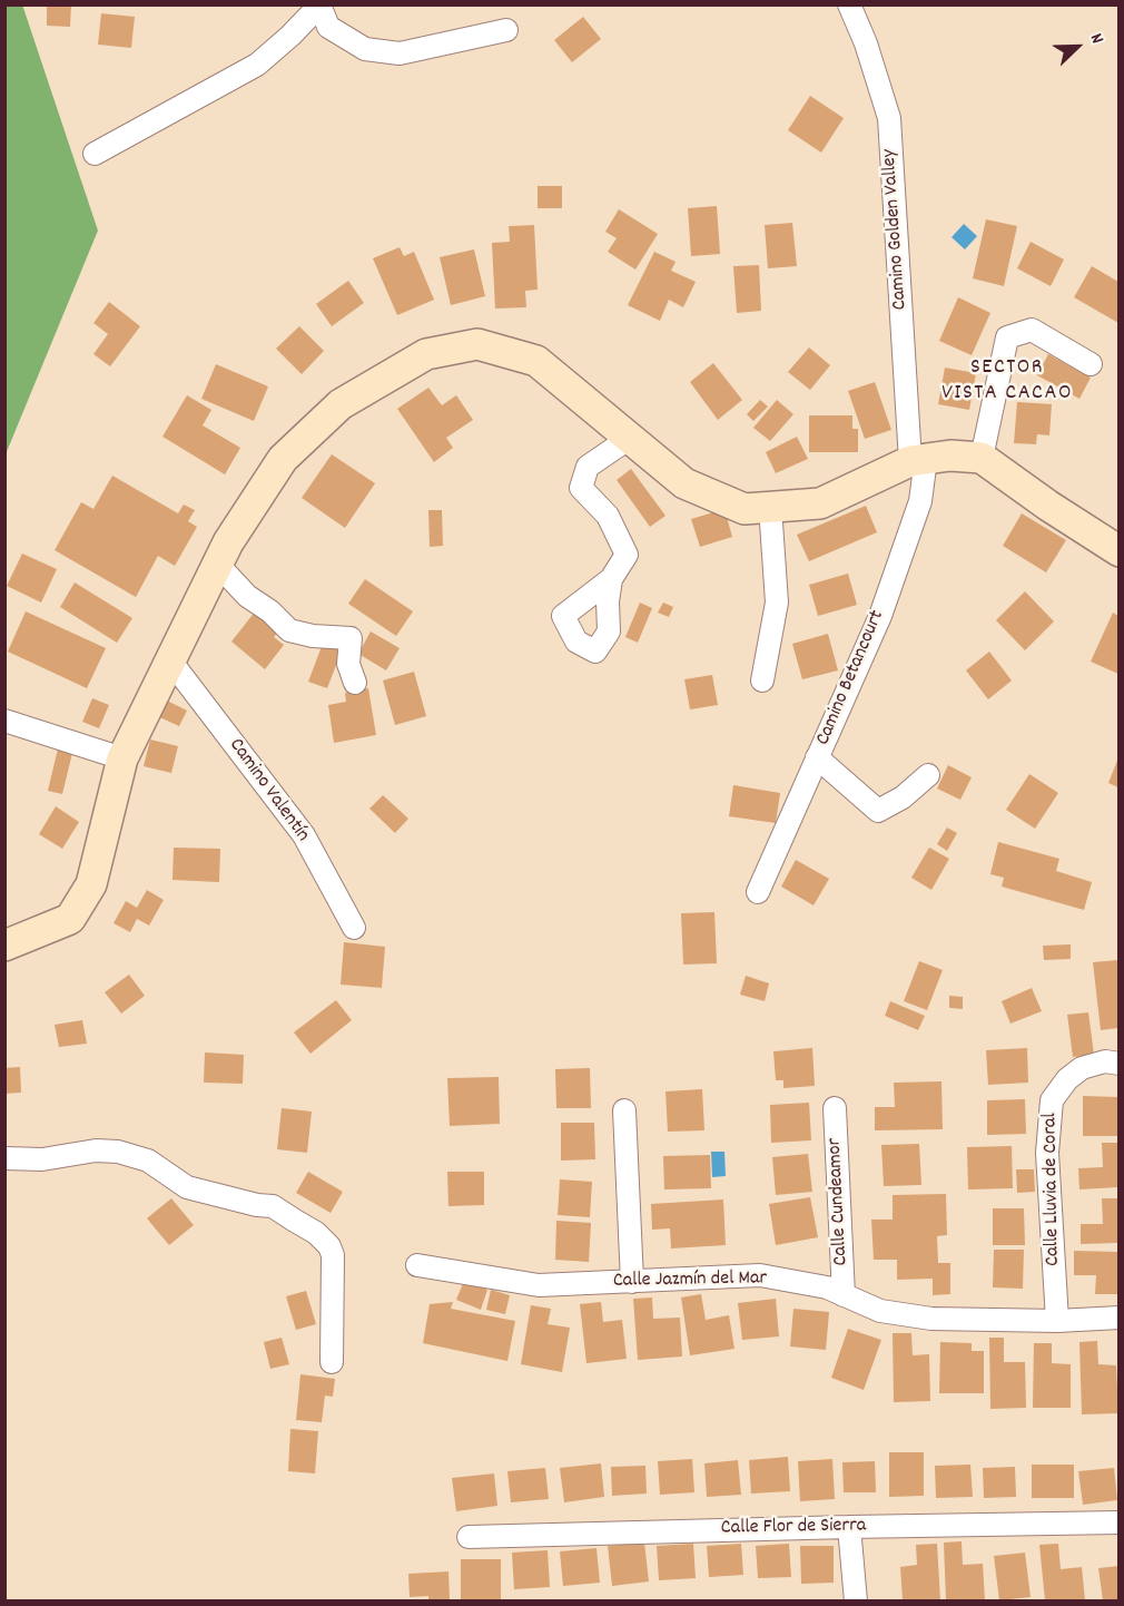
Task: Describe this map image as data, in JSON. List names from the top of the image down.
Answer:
{
  "streets": {
    "street": [
      "Camino Golden Valley",
      "Camino Betancourt",
      "Camino Valentín",
      "Calle Lluvia de Coral",
      "Calle Cundeamor",
      "Calle Jazmín del Mar",
      "Calle Flor de Sierra"
    ]
  },
  "crossings": [
    ["Camino Golden Valley", "Camino Betancourt"],
    ["Calle Lluvia de Coral", "Calle Jazmín del Mar"],
    ["Calle Cundeamor", "Calle Jazmín del Mar"]
  ],
  "districts": ["SECTOR VISTA CACAO"],
  "north": "top right"
}
